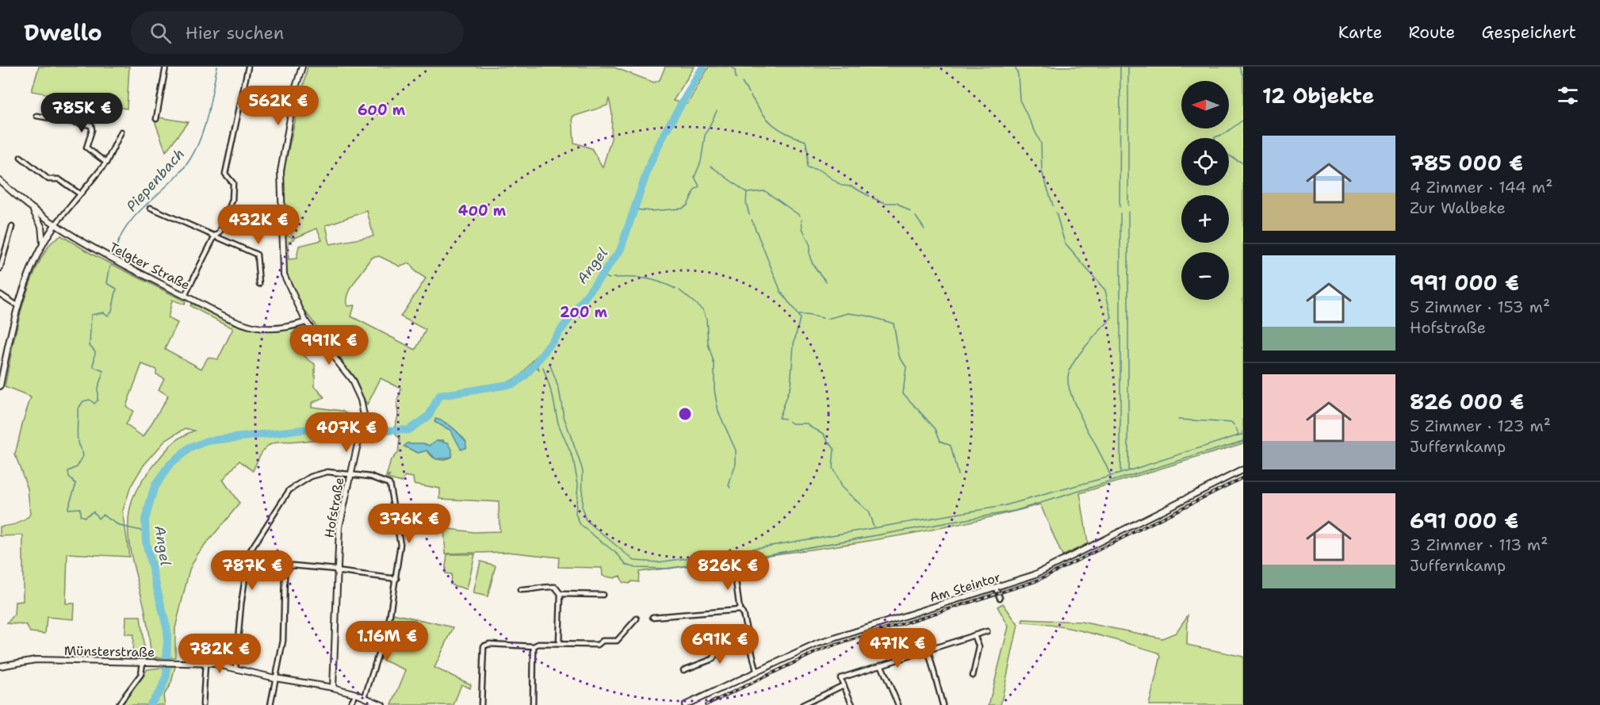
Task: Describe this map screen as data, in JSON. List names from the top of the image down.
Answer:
{
  "streets": {
    "street": [
      "Telgter Straße",
      "Hofstraße",
      "Am Steintor",
      "Münsterstraße"
    ]
  },
  "crossings": [
    ["Telgter Straße", "Hofstraße"],
    ["Hofstraße", "Münsterstraße"]
  ],
  "water": ["Piepenbach", "Angel"],
  "north": "left",
  "page": {
    "header": "Dwello",
    "search": "Hier suchen",
    "nav": ["Karte", "Route", "Gespeichert"],
    "heading": "12 Objekte",
    "map_buttons": ["+", "−"],
    "price": [
      "562K €",
      "785K €",
      "432K €",
      "991K €",
      "407K €",
      "376K €",
      "787K €",
      "826K €",
      "1.16M €",
      "691K €",
      "471K €",
      "782K €"
    ],
    "list": [
      {
        "name": "785 000 €",
        "note": "4 Zimmer · 144 m² · Zur Walbeke"
      },
      {
        "name": "991 000 €",
        "note": "5 Zimmer · 153 m² · Hofstraße"
      },
      {
        "name": "826 000 €",
        "note": "5 Zimmer · 123 m² · Juffernkamp"
      },
      {
        "name": "691 000 €",
        "note": "3 Zimmer · 113 m² · Juffernkamp"
      }
    ]
  },
  "rings": ["600 m", "400 m", "200 m"]
}
